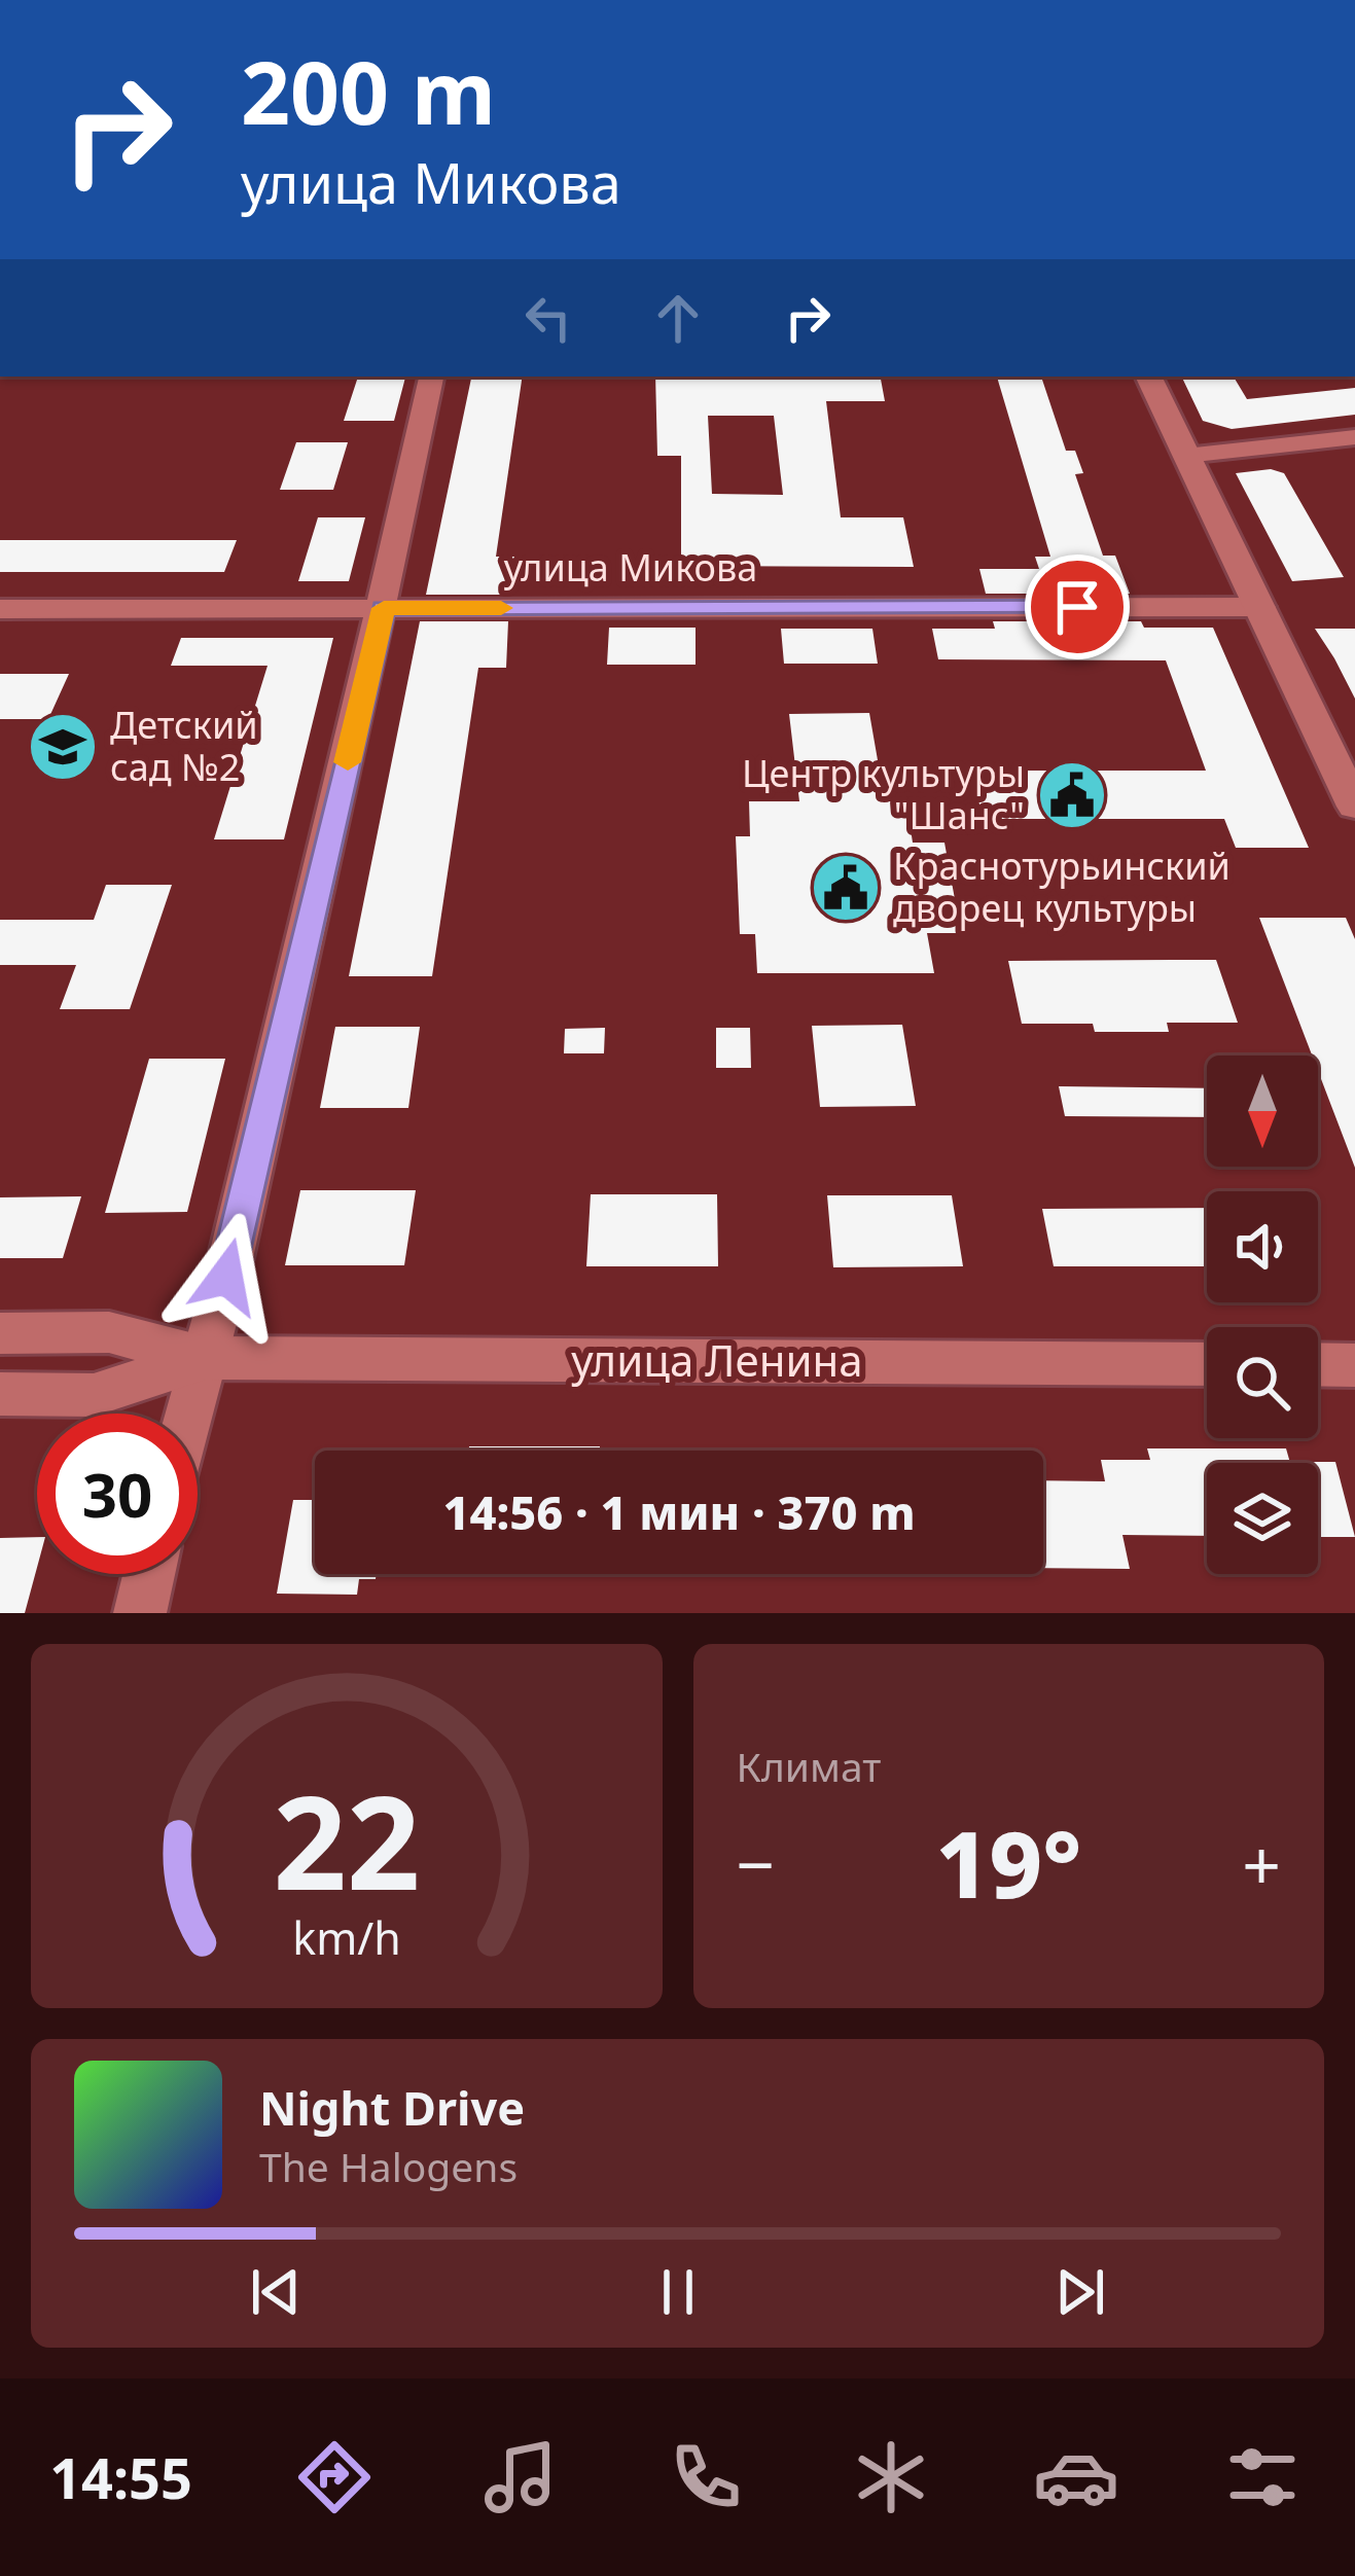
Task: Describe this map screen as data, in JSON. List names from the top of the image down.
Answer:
{
  "streets": {
    "street": ["улица Микова", "улица Ленина"]
  },
  "places": {
    "school or university": ["Детский сад №2"],
    "public building": ["Центр культуры \"Шанс\"", "Краснотурьинский дворец культуры"]
  },
  "north": "bottom",
  "page": {
    "turn": ["200 m", "улица Микова"],
    "limit": "30",
    "trip": "14:56 · 1 мин · 370 m",
    "tile": "Климат",
    "heat": ["−", "19°", "+"],
    "song": ["Night Drive", "The Halogens"],
    "tabs": "14:55",
    "gauge": ["22", "km/h"]
  }
}
